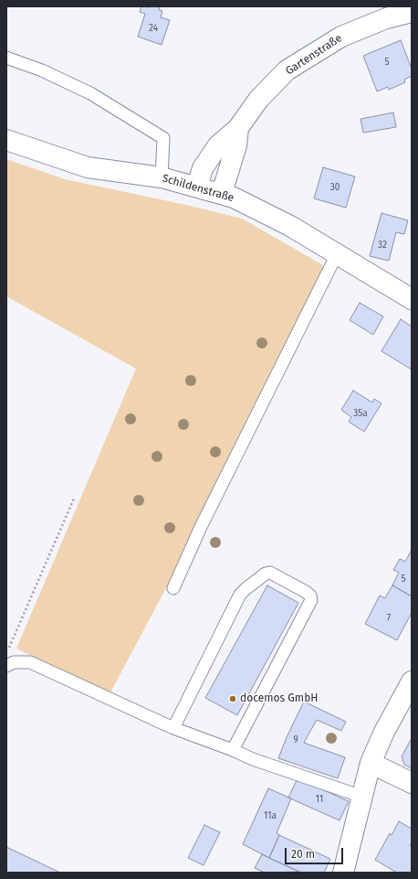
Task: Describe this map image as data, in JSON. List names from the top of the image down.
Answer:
{
  "streets": {
    "street": ["Gartenstraße", "Schildenstraße"]
  },
  "crossings": [
    ["Gartenstraße", "Schildenstraße"]
  ],
  "places": ["docemos GmbH"],
  "house_numbers": [
    "24",
    "5",
    "30",
    "32",
    "35a",
    "5",
    "7",
    "9",
    "11",
    "11a"
  ],
  "scale_bar": "20 m"
}
